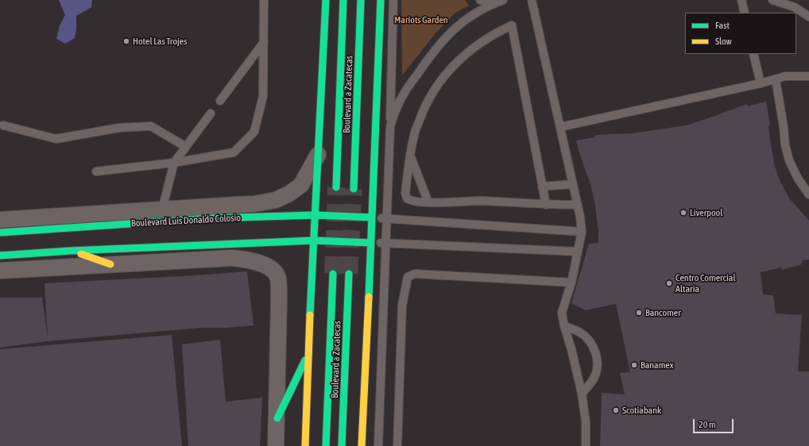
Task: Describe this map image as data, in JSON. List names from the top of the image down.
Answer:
{
  "streets": {
    "main road": ["Boulevard a Zacatecas", "Boulevard Luis Donaldo Colosio"]
  },
  "parks": ["Mariots Garden"],
  "places": [
    "Hotel Las Trojes",
    "Liverpool",
    "Centro Comercial Altaria",
    "Bancomer",
    "Banamex",
    "Scotiabank"
  ],
  "legend": ["Fast", "Slow"],
  "scale_bar": "20 m"
}
